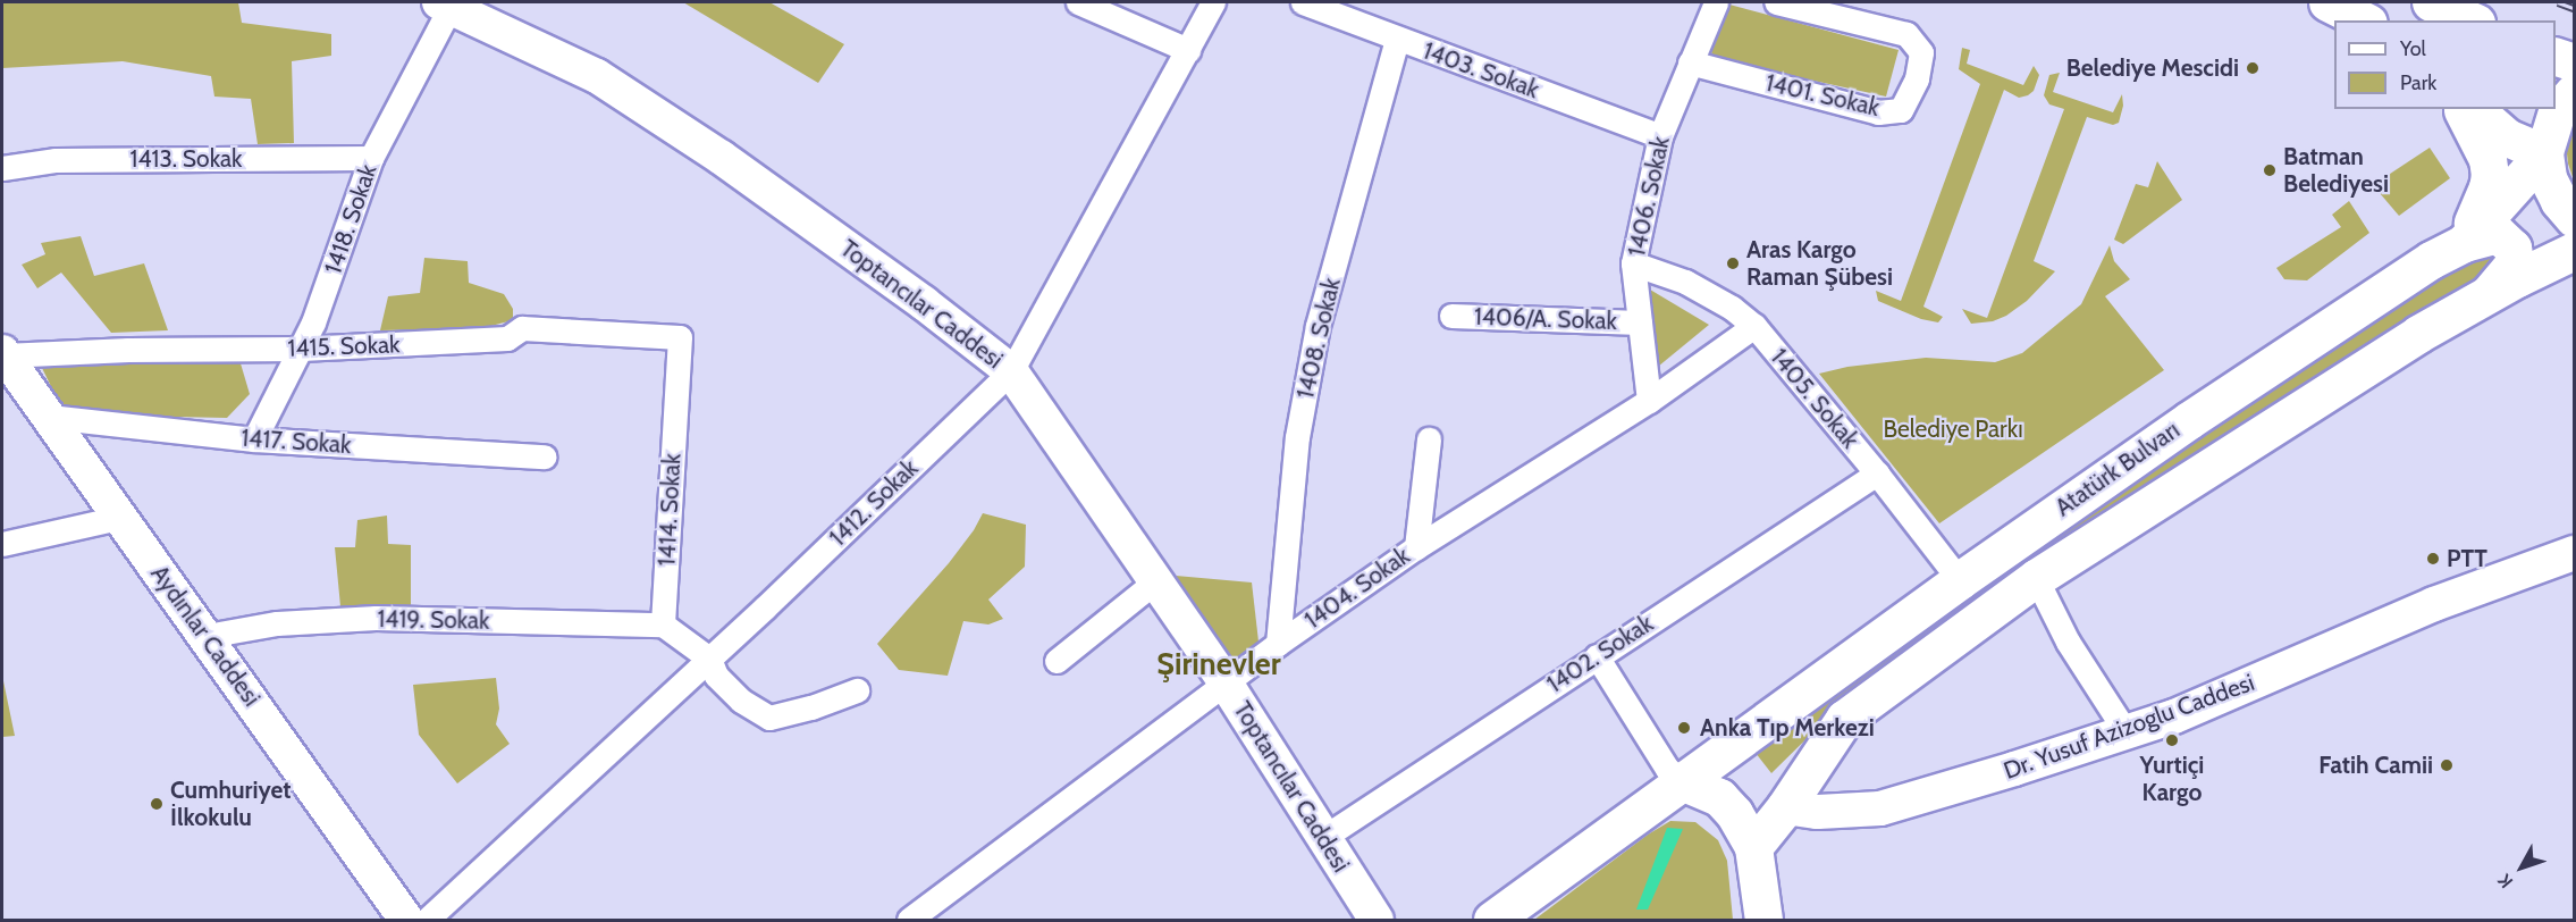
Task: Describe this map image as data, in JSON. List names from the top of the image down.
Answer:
{
  "streets": {
    "main road": ["Atatürk Bulvarı"],
    "street": [
      "1403. Sokak",
      "1401. Sokak",
      "1413. Sokak",
      "1406. Sokak",
      "1418. Sokak",
      "Toptancılar Caddesi",
      "1406/A. Sokak",
      "1408. Sokak",
      "1415. Sokak",
      "1405. Sokak",
      "1417. Sokak",
      "1412. Sokak",
      "1414. Sokak",
      "1404. Sokak",
      "1419. Sokak",
      "Aydınlar Caddesi",
      "1402. Sokak",
      "Dr. Yusuf Azizoglu Caddesi"
    ]
  },
  "crossings": [
    ["1403. Sokak", "1406. Sokak"],
    ["1403. Sokak", "1408. Sokak"],
    ["1401. Sokak", "1406. Sokak"],
    ["1413. Sokak", "1418. Sokak"],
    ["1406. Sokak", "1406/A. Sokak"],
    ["1406. Sokak", "1405. Sokak"],
    ["1406. Sokak", "1404. Sokak"],
    ["1418. Sokak", "Toptancılar Caddesi"],
    ["1418. Sokak", "1415. Sokak"],
    ["1418. Sokak", "1417. Sokak"],
    ["Toptancılar Caddesi", "1412. Sokak"],
    ["Toptancılar Caddesi", "1404. Sokak"],
    ["Toptancılar Caddesi", "1402. Sokak"],
    ["1408. Sokak", "1404. Sokak"],
    ["1415. Sokak", "1414. Sokak"],
    ["1415. Sokak", "Aydınlar Caddesi"],
    ["1405. Sokak", "Atatürk Bulvarı"],
    ["1405. Sokak", "1404. Sokak"],
    ["1405. Sokak", "1402. Sokak"],
    ["1417. Sokak", "Aydınlar Caddesi"],
    ["Atatürk Bulvarı", "Dr. Yusuf Azizoglu Caddesi"],
    ["1414. Sokak", "1419. Sokak"],
    ["1419. Sokak", "Aydınlar Caddesi"]
  ],
  "districts": ["Şirinevler"],
  "parks": ["Belediye Parkı"],
  "places": [
    "Belediye Mescidi",
    "Batman Belediyesi",
    "Aras Kargo Raman Şübesi",
    "PTT",
    "Anka Tıp Merkezi",
    "Yurtiçi Kargo",
    "Fatih Camii",
    "Cumhuriyet İlkokulu"
  ],
  "legend": ["Yol", "Park"],
  "north": "bottom left"
}
